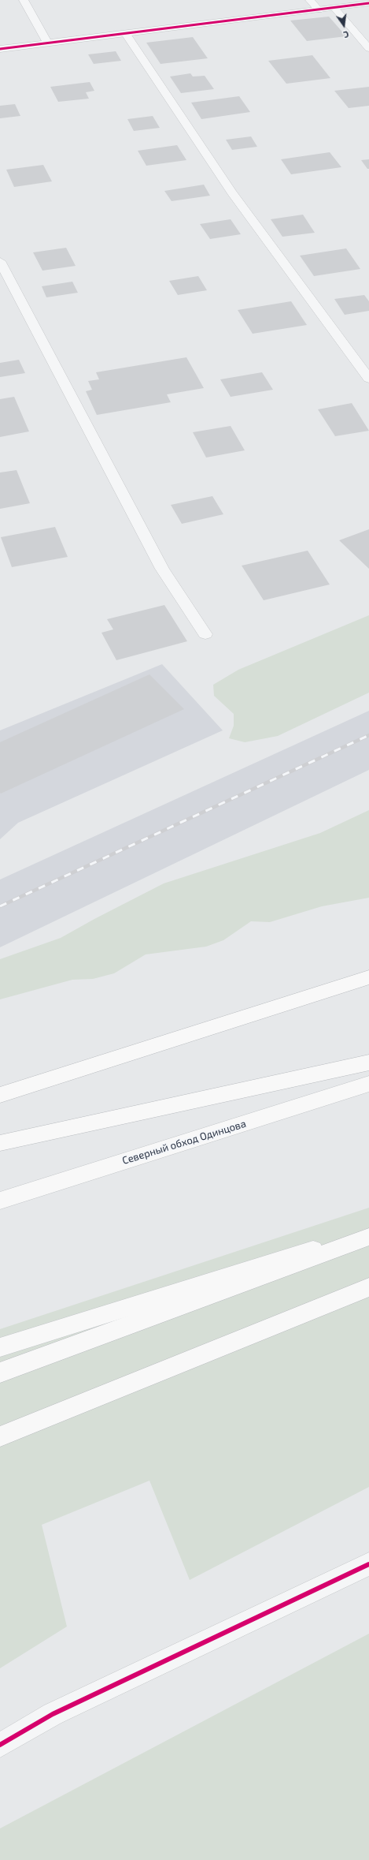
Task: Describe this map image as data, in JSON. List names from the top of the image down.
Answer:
{
  "streets": {
    "main road": ["Северный обход Одинцова"]
  },
  "north": "bottom"
}
